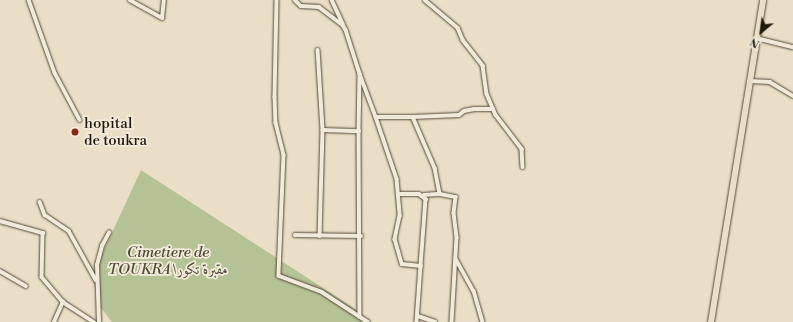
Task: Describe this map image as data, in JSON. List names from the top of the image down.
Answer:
{
  "parks": ["Cimetiere de TOUKRA مقبرة تكورا"],
  "places": ["hopital de toukra"],
  "north": "bottom left"
}
